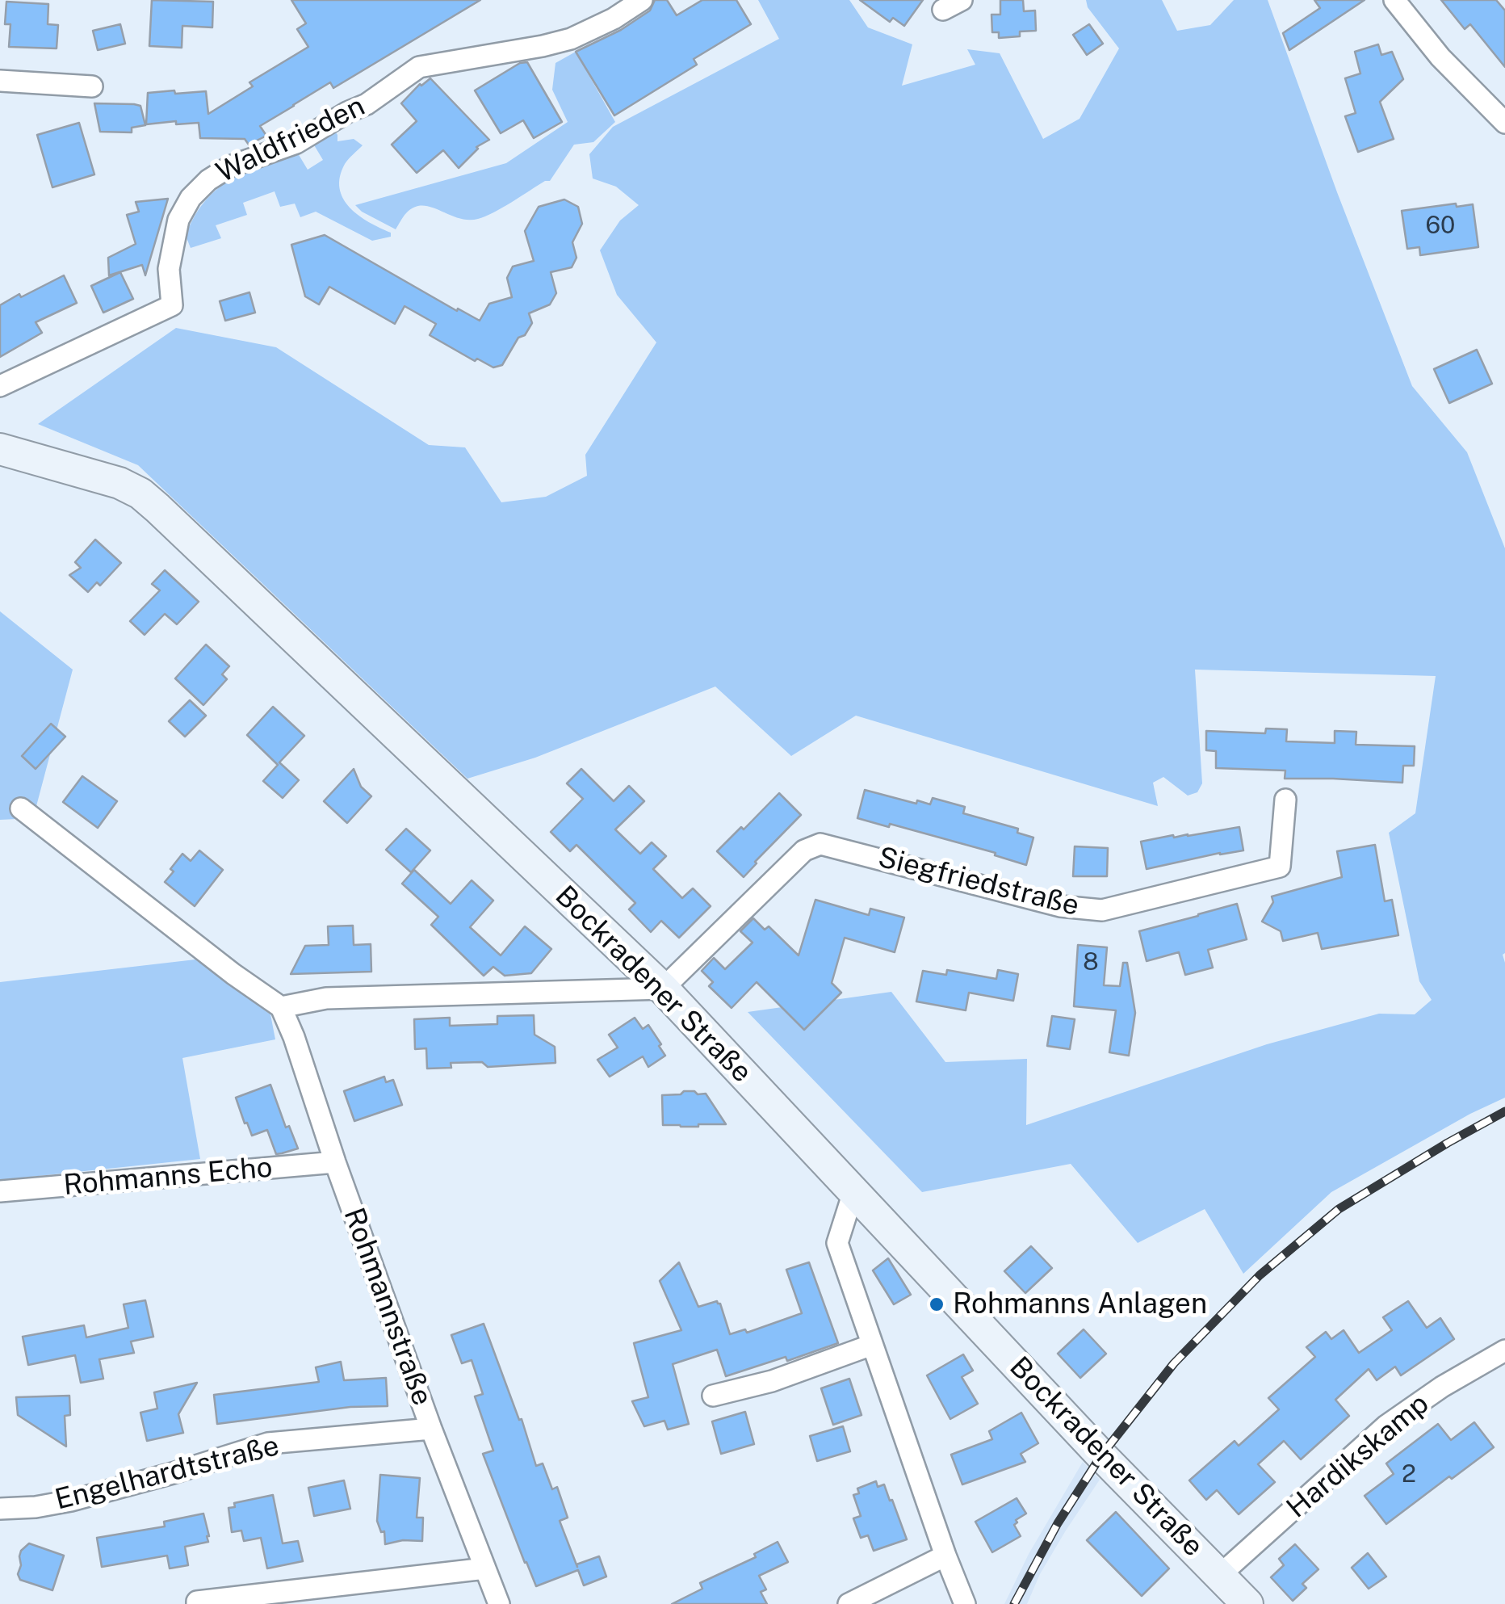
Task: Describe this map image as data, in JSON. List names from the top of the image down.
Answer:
{
  "streets": {
    "street": [
      "Waldfrieden",
      "Siegfriedstraße",
      "Bockradener Straße",
      "Rohmanns Echo",
      "Rohmannstraße",
      "Hardikskamp",
      "Engelhardtstraße"
    ]
  },
  "crossings": [
    ["Siegfriedstraße", "Bockradener Straße"],
    ["Bockradener Straße", "Hardikskamp"],
    ["Rohmanns Echo", "Rohmannstraße"],
    ["Rohmannstraße", "Engelhardtstraße"]
  ],
  "places": ["Rohmanns Anlagen"],
  "house_numbers": ["60", "8", "2"]
}
